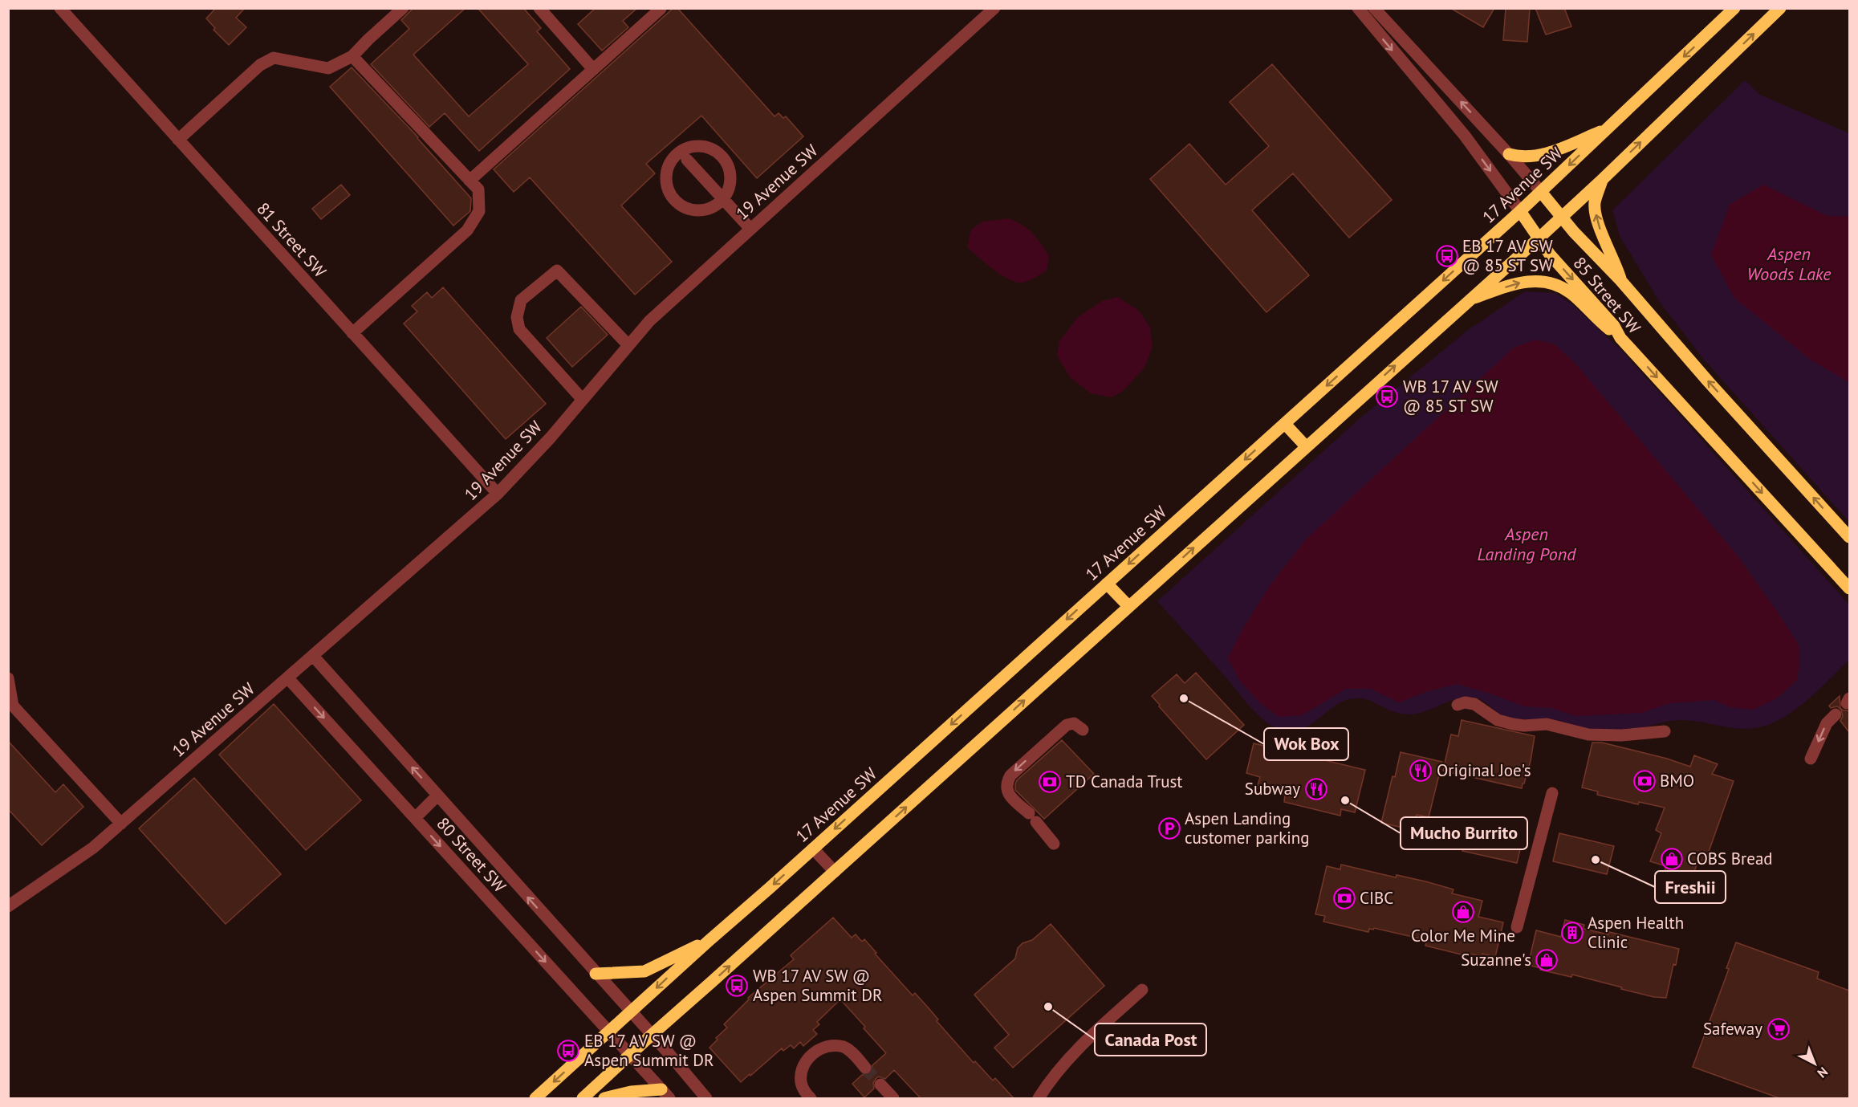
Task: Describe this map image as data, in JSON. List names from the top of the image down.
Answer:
{
  "streets": {
    "main road": ["17 Avenue SW", "85 Street SW"],
    "street": ["19 Avenue SW", "81 Street SW", "80 Street SW"]
  },
  "crossings": [
    ["19 Avenue SW", "81 Street SW"],
    ["19 Avenue SW", "80 Street SW"],
    ["17 Avenue SW", "85 Street SW"],
    ["17 Avenue SW", "80 Street SW"]
  ],
  "water": ["Aspen Woods Lake", "Aspen Landing Pond"],
  "places": {
    "bus stop": [
      "EB 17 AV SW @ 85 ST SW",
      "WB 17 AV SW @ 85 ST SW",
      "WB 17 AV SW @ Aspen Summit DR",
      "EB 17 AV SW @ Aspen Summit DR"
    ],
    "other": [
      "Wok Box",
      "Mucho Burrito",
      "Freshii",
      "Canada Post"
    ],
    "restaurant": ["Original Joe's", "Subway"],
    "bank": ["BMO", "TD Canada Trust", "CIBC"],
    "parking": ["Aspen Landing customer parking"],
    "shop": ["COBS Bread", "Color Me Mine", "Suzanne's"],
    "building": ["Aspen Health Clinic"],
    "supermarket": ["Safeway"]
  },
  "north": "bottom right"
}
